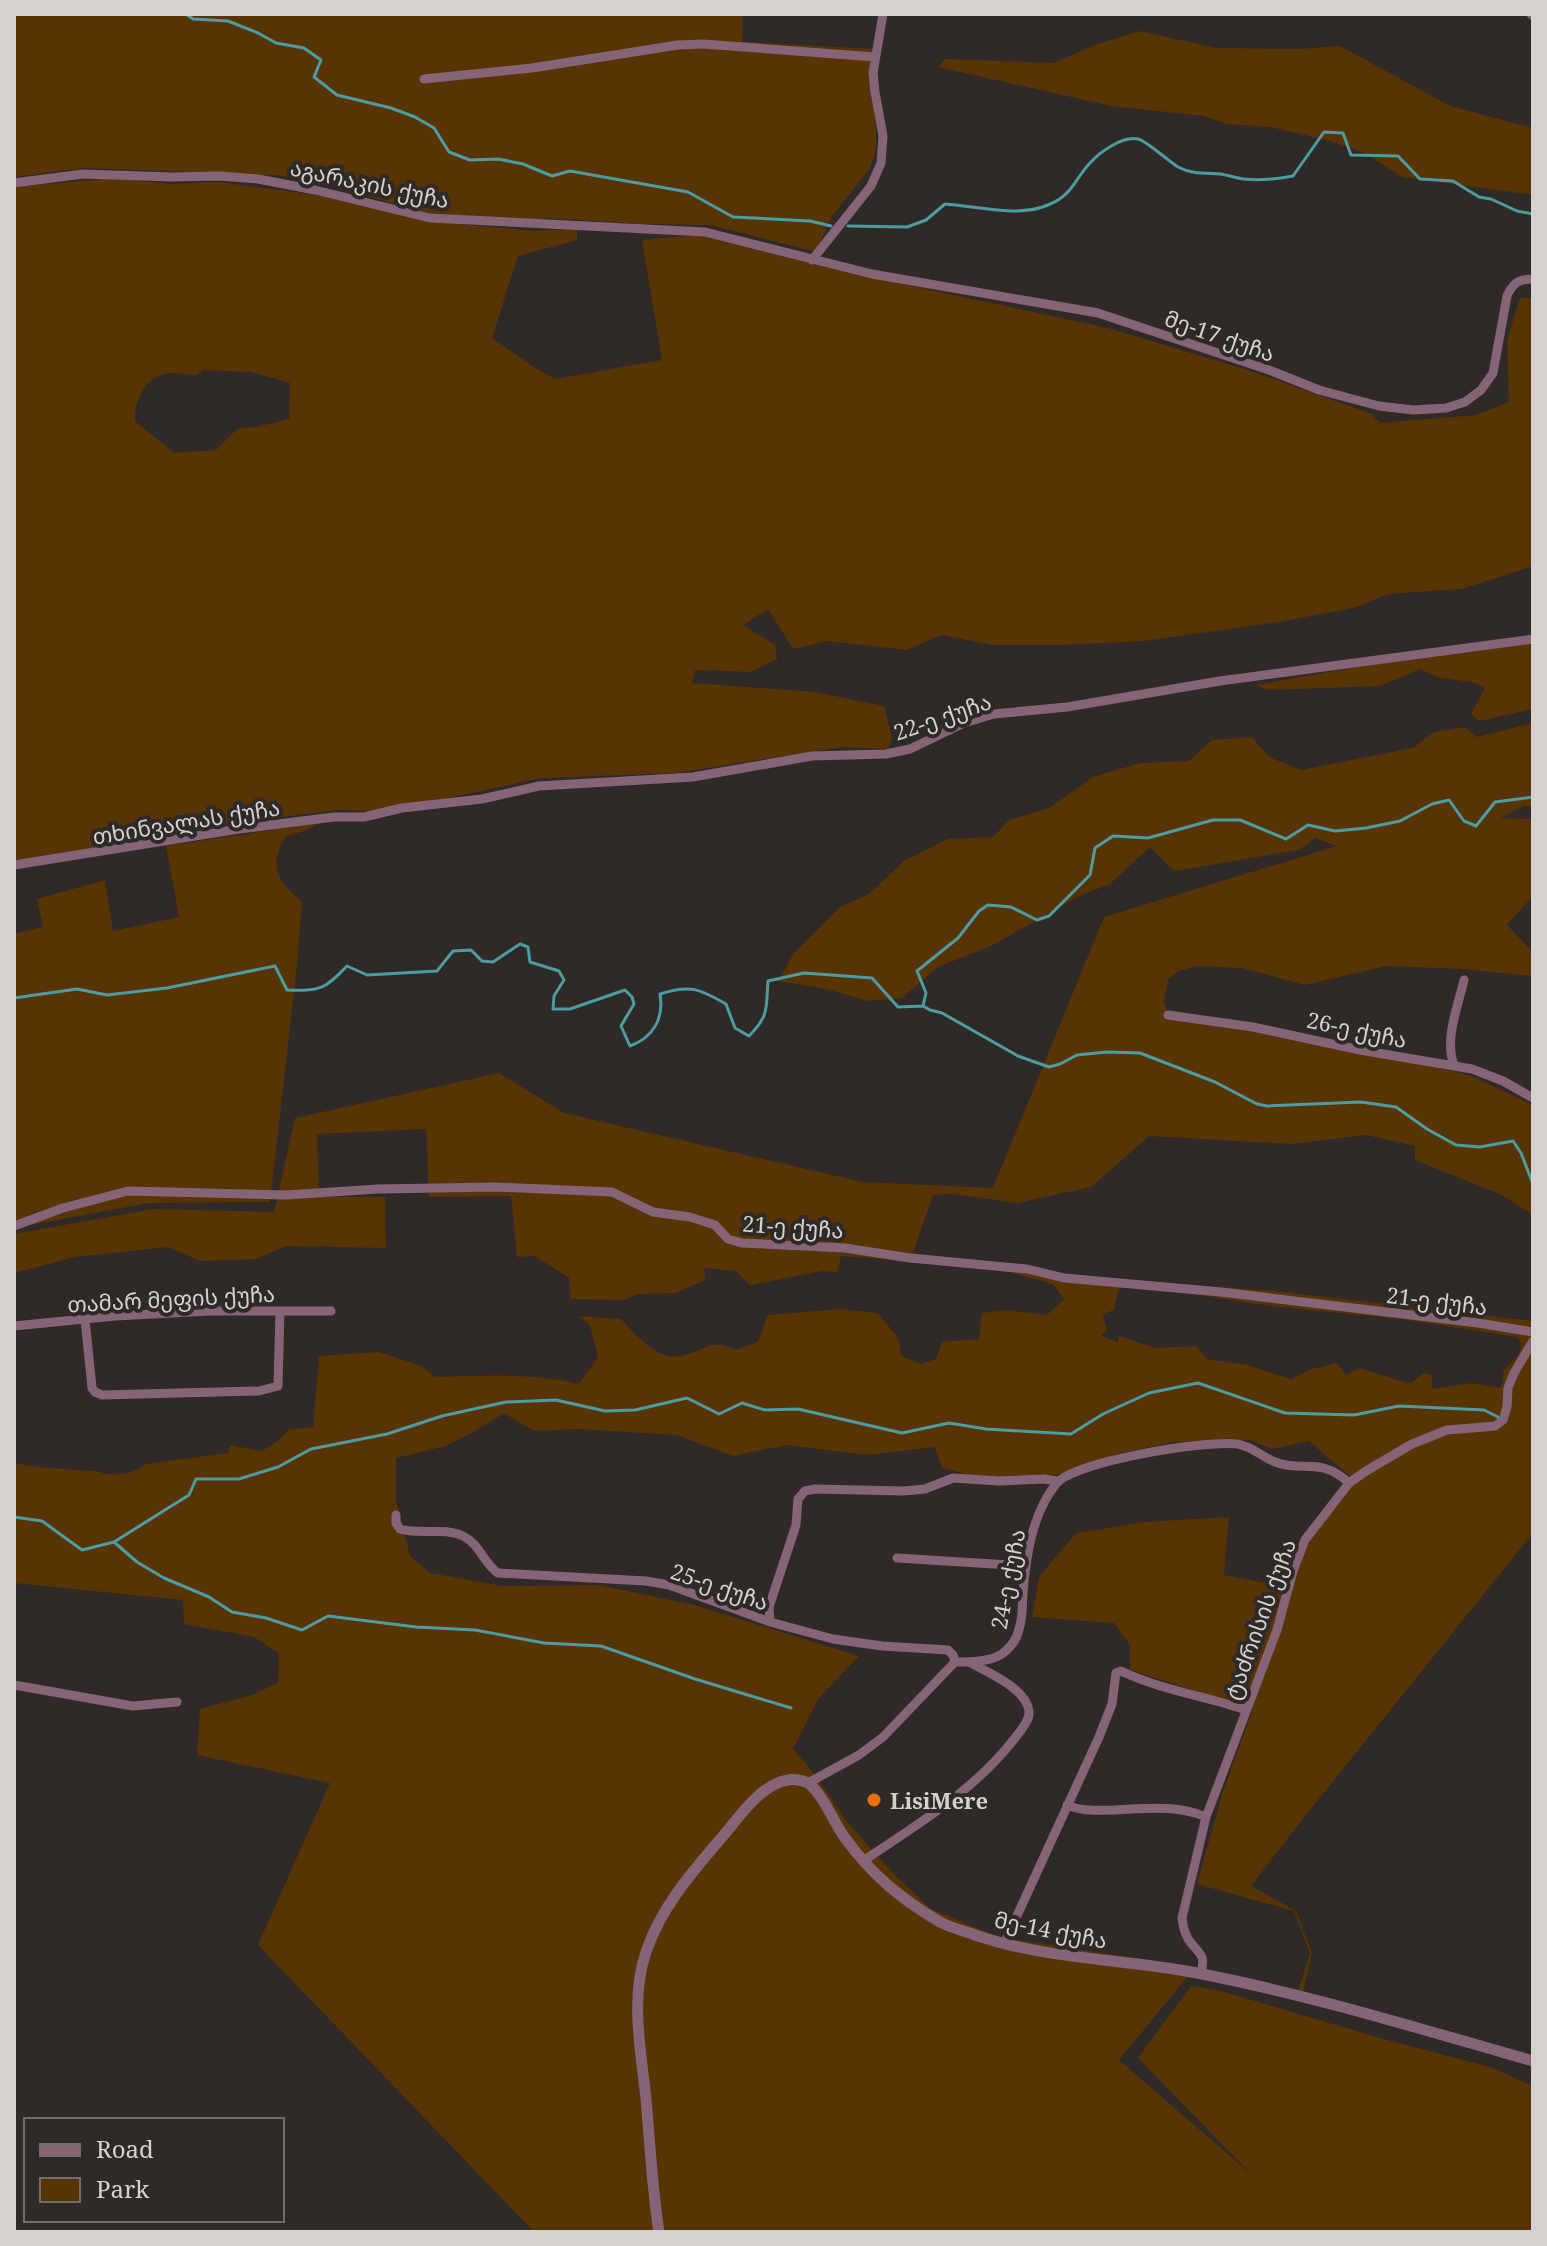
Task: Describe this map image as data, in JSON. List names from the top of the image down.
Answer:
{
  "streets": {
    "street": [
      "აგარაკის ქუჩა",
      "მე-17 ქუჩა",
      "22-ე ქუჩა",
      "თხინვალას ქუჩა",
      "26-ე ქუჩა",
      "21-ე ქუჩა",
      "თამარ მეფის ქუჩა",
      "24-ე ქუჩა",
      "25-ე ქუჩა",
      "ტაძრისის ქუჩა",
      "მე-14 ქუჩა"
    ]
  },
  "crossings": [
    ["აგარაკის ქუჩა", "მე-17 ქუჩა"],
    ["22-ე ქუჩა", "თხინვალას ქუჩა"],
    ["24-ე ქუჩა", "25-ე ქუჩა"],
    ["ტაძრისის ქუჩა", "მე-14 ქუჩა"]
  ],
  "places": ["LisiMere"],
  "legend": ["Road", "Park"]
}
